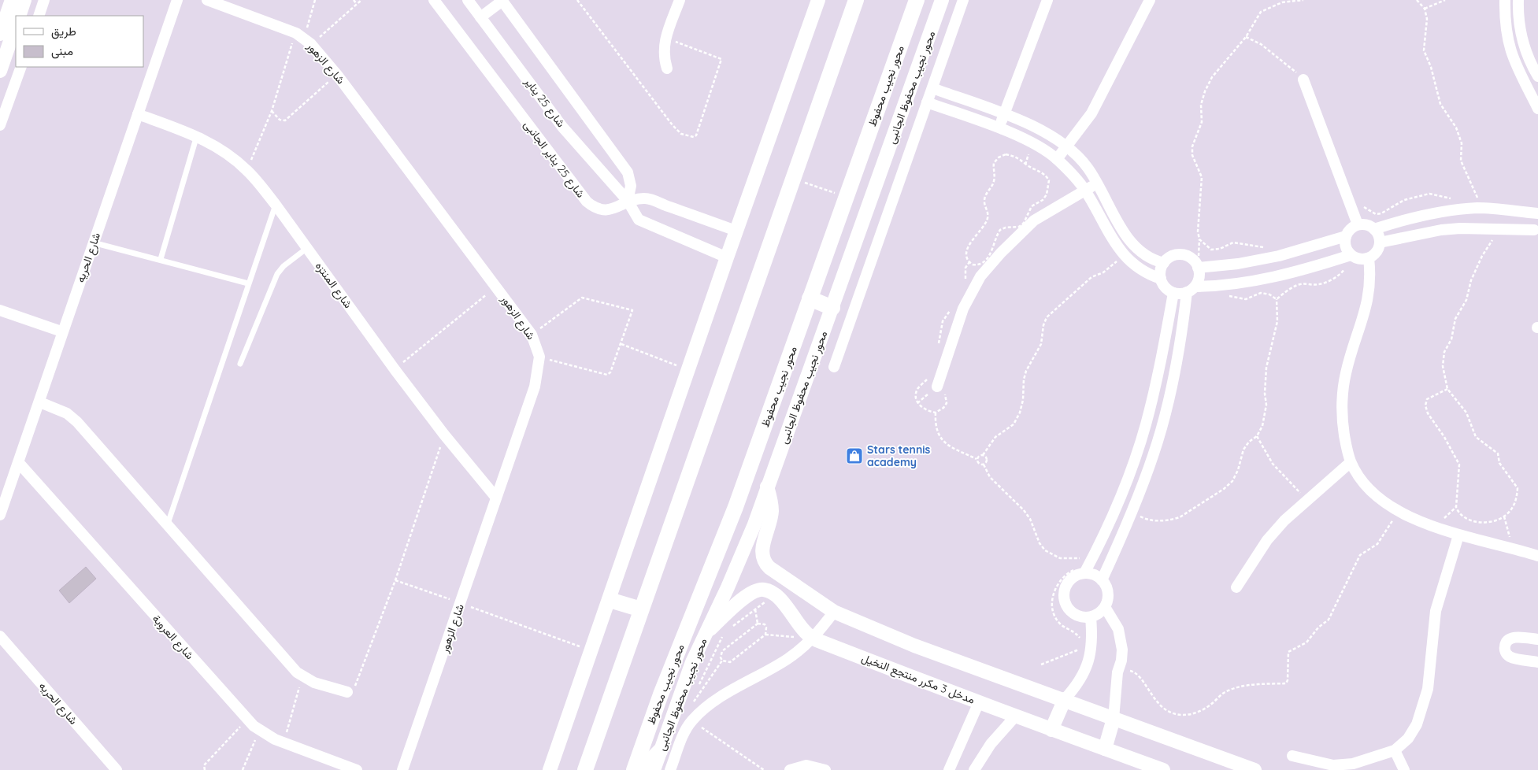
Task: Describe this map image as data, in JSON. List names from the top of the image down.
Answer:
{
  "streets": {
    "main road": ["محور نجيب محفوظ"],
    "street": [
      "شارع الزهور",
      "محور نجيب محفوظ الجانبى",
      "شارع 25 يناير",
      "شارع 25 يناير الجانبى",
      "شارع الحريه",
      "شارع المنتزه",
      "شارع العروبة",
      "مدخل 3 مكرر منتجع النخيل"
    ]
  },
  "crossings": [
    ["شارع الزهور", "شارع المنتزه"],
    ["محور نجيب محفوظ الجانبى", "مدخل 3 مكرر منتجع النخيل"],
    ["شارع 25 يناير", "شارع 25 يناير الجانبى"],
    ["شارع الحريه", "شارع المنتزه"],
    ["شارع الحريه", "شارع العروبة"]
  ],
  "places": {
    "shop": ["Stars tennis academy"]
  },
  "legend": ["طريق", "مبنى"]
}
